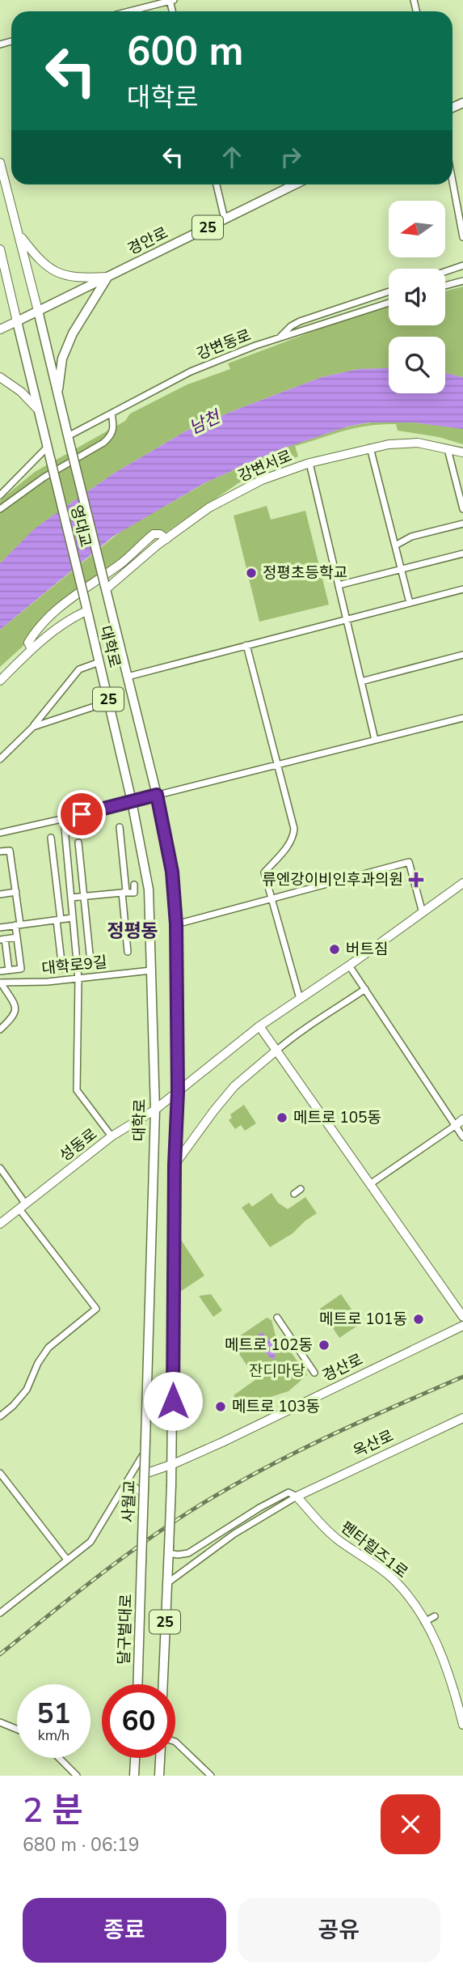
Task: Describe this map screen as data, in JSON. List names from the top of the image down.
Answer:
{
  "streets": {
    "main road": [
      "25",
      "경안로",
      "영대교",
      "대학로",
      "사월교",
      "달구벌대로"
    ],
    "street": [
      "강변동로",
      "강변서로",
      "대학로9길",
      "성동로",
      "경산로",
      "옥산로",
      "펜타힐즈1로"
    ]
  },
  "crossings": [
    ["25", "경안로"],
    ["25", "영대교"],
    ["25", "성동로"],
    ["25", "경산로"],
    ["경안로", "영대교"],
    ["강변동로", "영대교"],
    ["강변서로", "영대교"],
    ["영대교", "대학로"],
    ["대학로", "대학로9길"],
    ["대학로", "성동로"],
    ["대학로", "사월교"],
    ["경산로", "사월교"],
    ["옥산로", "펜타힐즈1로"],
    ["사월교", "달구벌대로"]
  ],
  "districts": ["정평동"],
  "water": ["남천"],
  "parks": ["잔디마당"],
  "places": {
    "other": [
      "정평초등학교",
      "버트짐",
      "메트로 105동",
      "메트로 101동",
      "메트로 102동",
      "메트로 103동"
    ],
    "health": ["류엔강이비인후과의원"]
  },
  "north": "left",
  "page": {
    "turn": ["600 m", "대학로"],
    "speed": "51 km/h",
    "limit": "60",
    "heading": ["2 분", "680 m · 06:19"],
    "buttons": ["종료", "공유"]
  }
}
